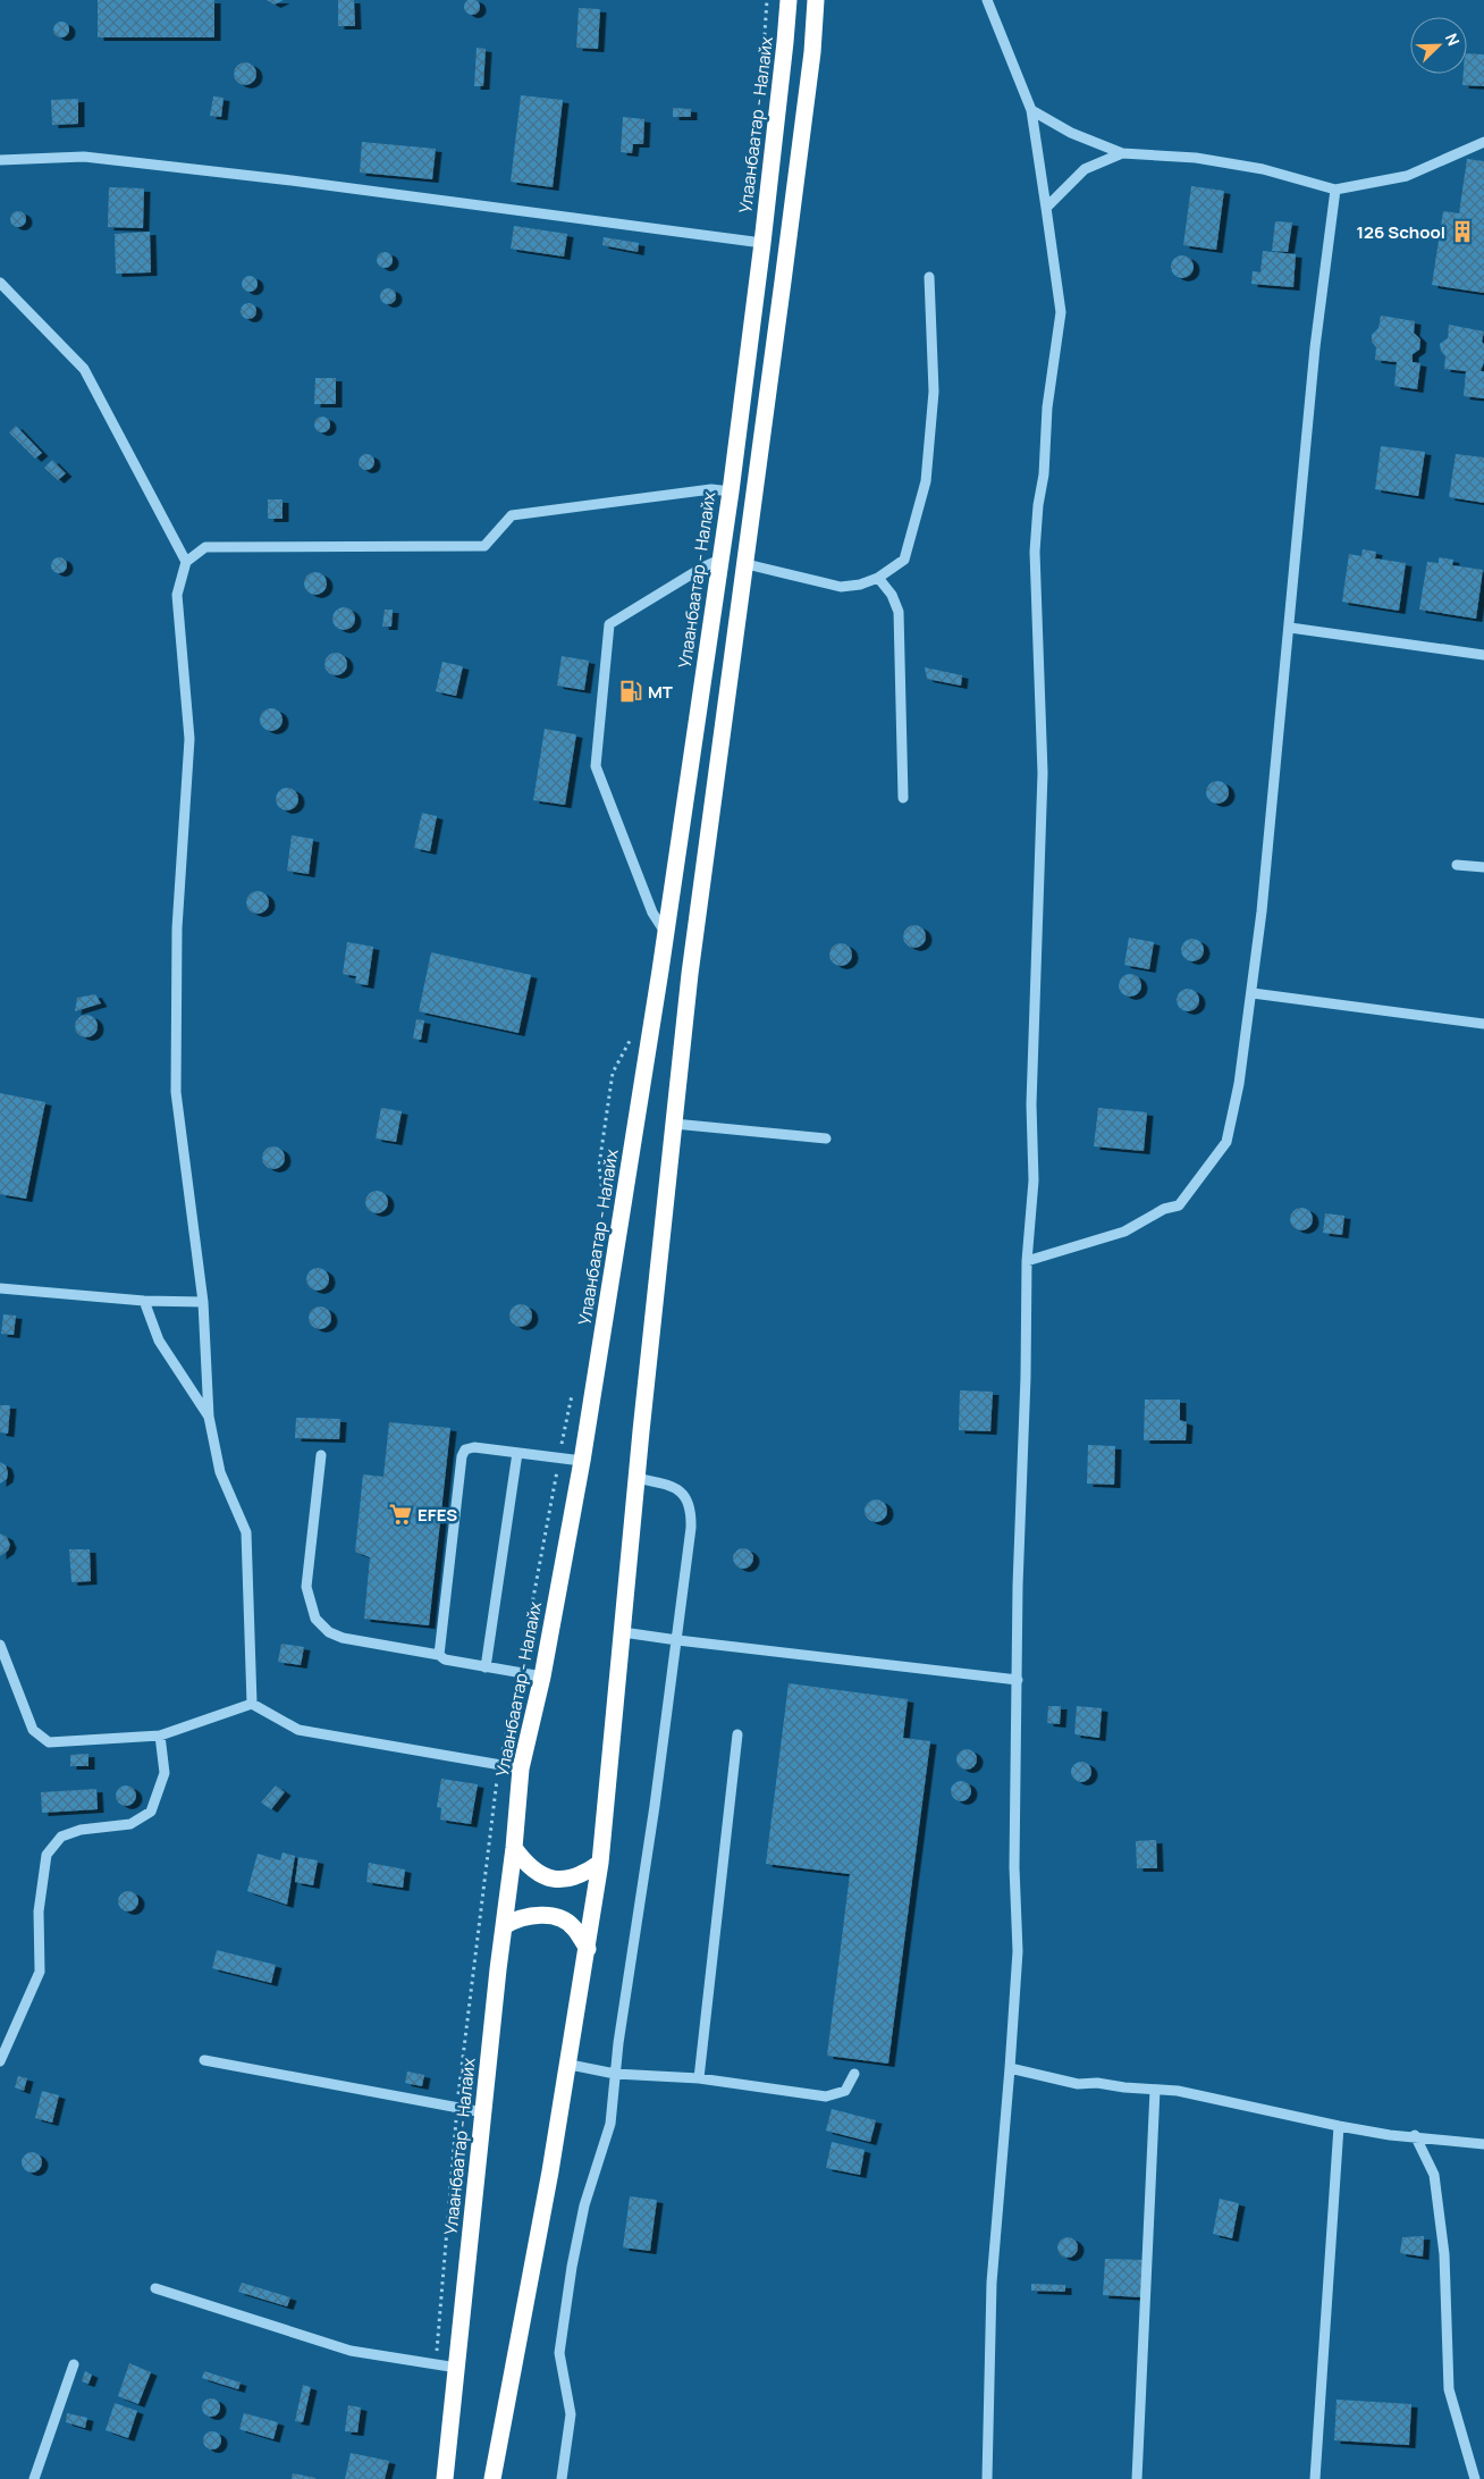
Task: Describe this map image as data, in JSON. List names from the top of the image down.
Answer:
{
  "streets": {
    "highway": ["Улаанбаатар - Налайх"]
  },
  "places": {
    "building": ["126 School"],
    "fuel station": ["MT"],
    "supermarket": ["EFES"]
  },
  "north": "top right"
}
